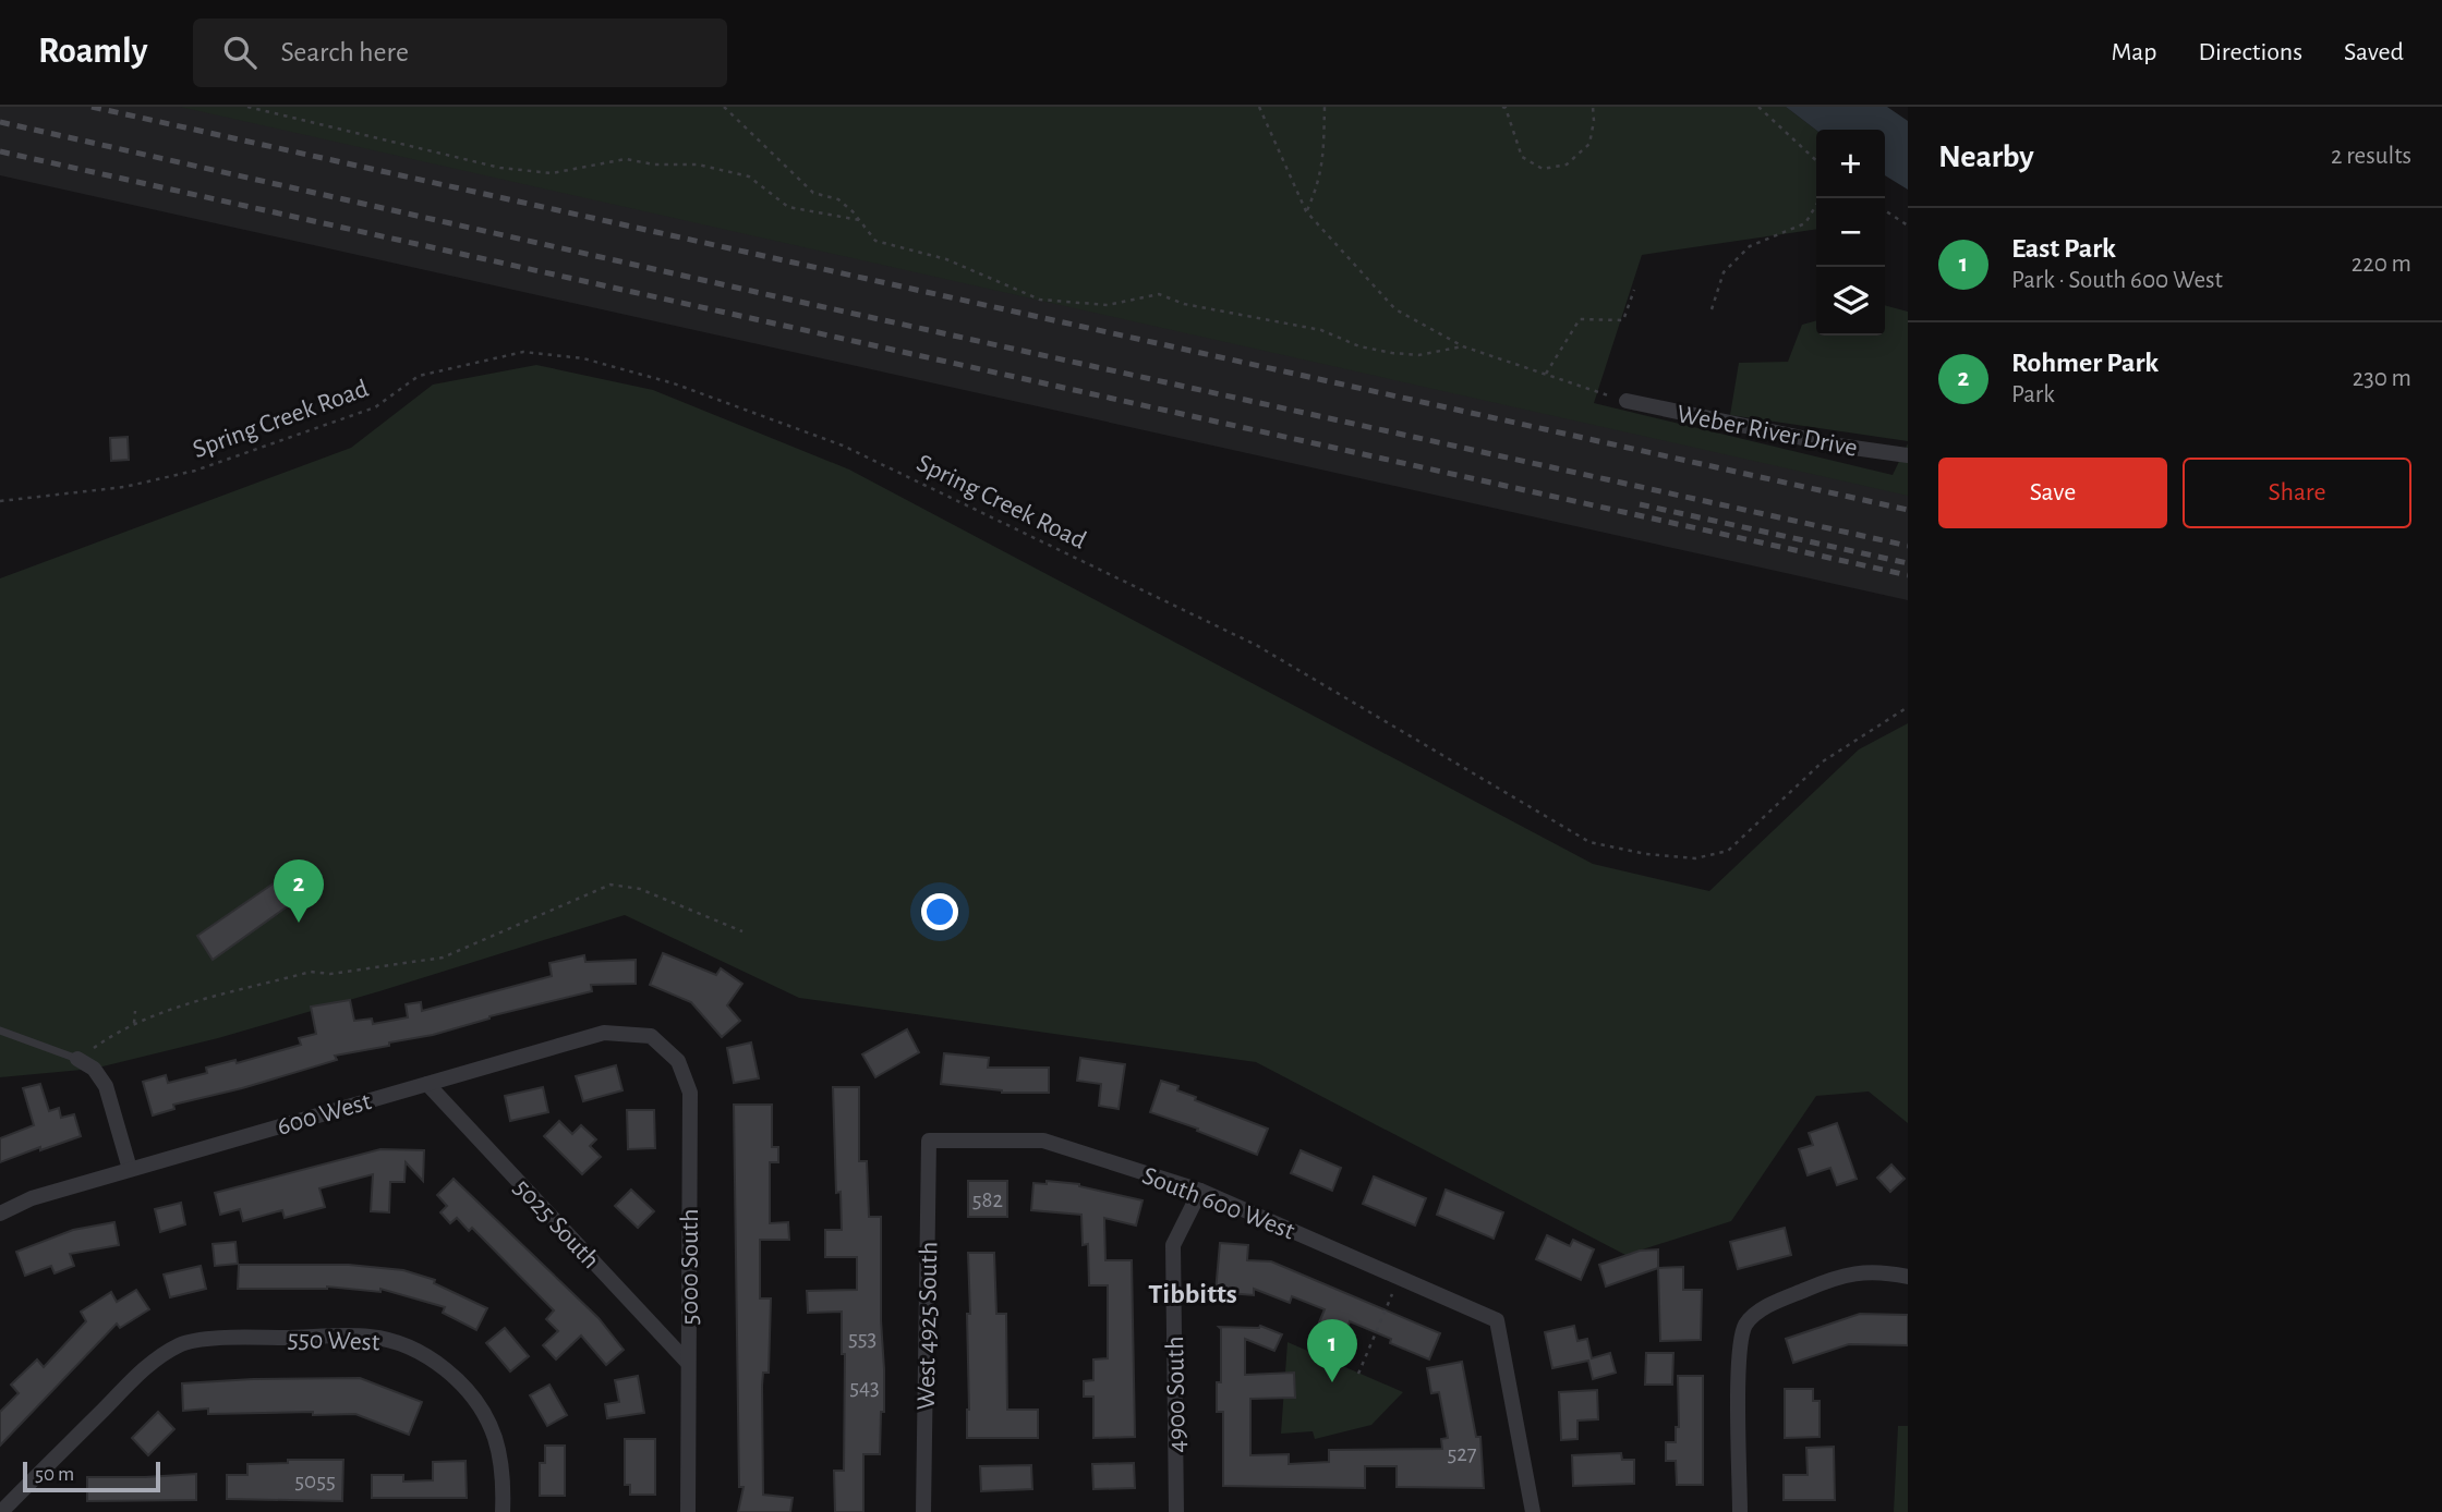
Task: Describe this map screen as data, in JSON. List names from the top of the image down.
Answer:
{
  "streets": {
    "street": [
      "Weber River Drive",
      "600 West",
      "South 600 West",
      "5025 South",
      "5000 South",
      "West 4925 South",
      "550 West",
      "4900 South"
    ],
    "path": ["Spring Creek Road"]
  },
  "crossings": [
    ["600 West", "5025 South"],
    ["600 West", "5000 South"],
    ["South 600 West", "West 4925 South"],
    ["South 600 West", "4900 South"],
    ["5025 South", "5000 South"]
  ],
  "districts": ["Tibbitts"],
  "house_numbers": [
    "582",
    "553",
    "543",
    "527",
    "5055"
  ],
  "scale_bar": "50 m",
  "page": {
    "header": "Roamly",
    "search": "Search here",
    "nav": ["Map", "Directions", "Saved"],
    "heading": ["Nearby", "2 results"],
    "map_buttons": ["+", "−"],
    "list": [
      {
        "mark": "1",
        "name": "East Park",
        "note": "Park · South 600 West",
        "value": "220 m"
      },
      {
        "mark": "2",
        "name": "Rohmer Park",
        "note": "Park",
        "value": "230 m"
      }
    ],
    "buttons": ["Save", "Share"],
    "pins": ["2", "1"],
    "scale": "50 m"
  }
}
